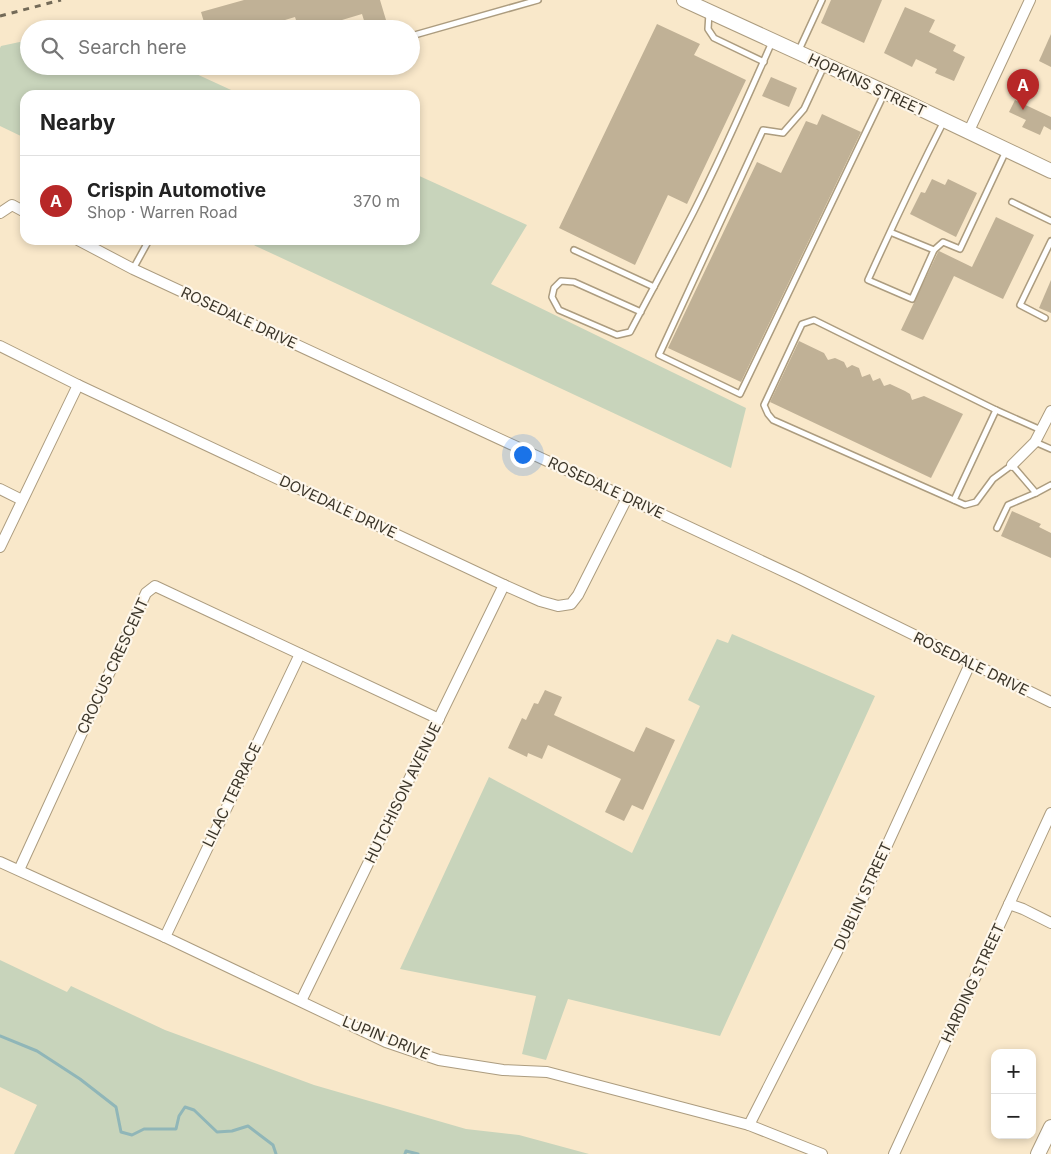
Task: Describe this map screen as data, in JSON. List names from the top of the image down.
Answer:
{
  "streets": {
    "main road": ["HOPKINS STREET"],
    "street": [
      "ROSEDALE DRIVE",
      "DOVEDALE DRIVE",
      "CROCUS CRESCENT",
      "HUTCHISON AVENUE",
      "LILAC TERRACE",
      "DUBLIN STREET",
      "HARDING STREET",
      "LUPIN DRIVE"
    ]
  },
  "crossings": [
    ["ROSEDALE DRIVE", "DOVEDALE DRIVE"],
    ["ROSEDALE DRIVE", "DUBLIN STREET"],
    ["DOVEDALE DRIVE", "HUTCHISON AVENUE"],
    ["CROCUS CRESCENT", "HUTCHISON AVENUE"],
    ["CROCUS CRESCENT", "LILAC TERRACE"],
    ["CROCUS CRESCENT", "LUPIN DRIVE"],
    ["HUTCHISON AVENUE", "LUPIN DRIVE"],
    ["LILAC TERRACE", "LUPIN DRIVE"],
    ["DUBLIN STREET", "LUPIN DRIVE"]
  ],
  "page": {
    "search": "Search here",
    "pins": "A",
    "heading": "Nearby",
    "list": [
      {
        "mark": "A",
        "name": "Crispin Automotive",
        "note": "Shop · Warren Road",
        "value": "370 m"
      }
    ],
    "map_buttons": ["+", "−"]
  }
}
